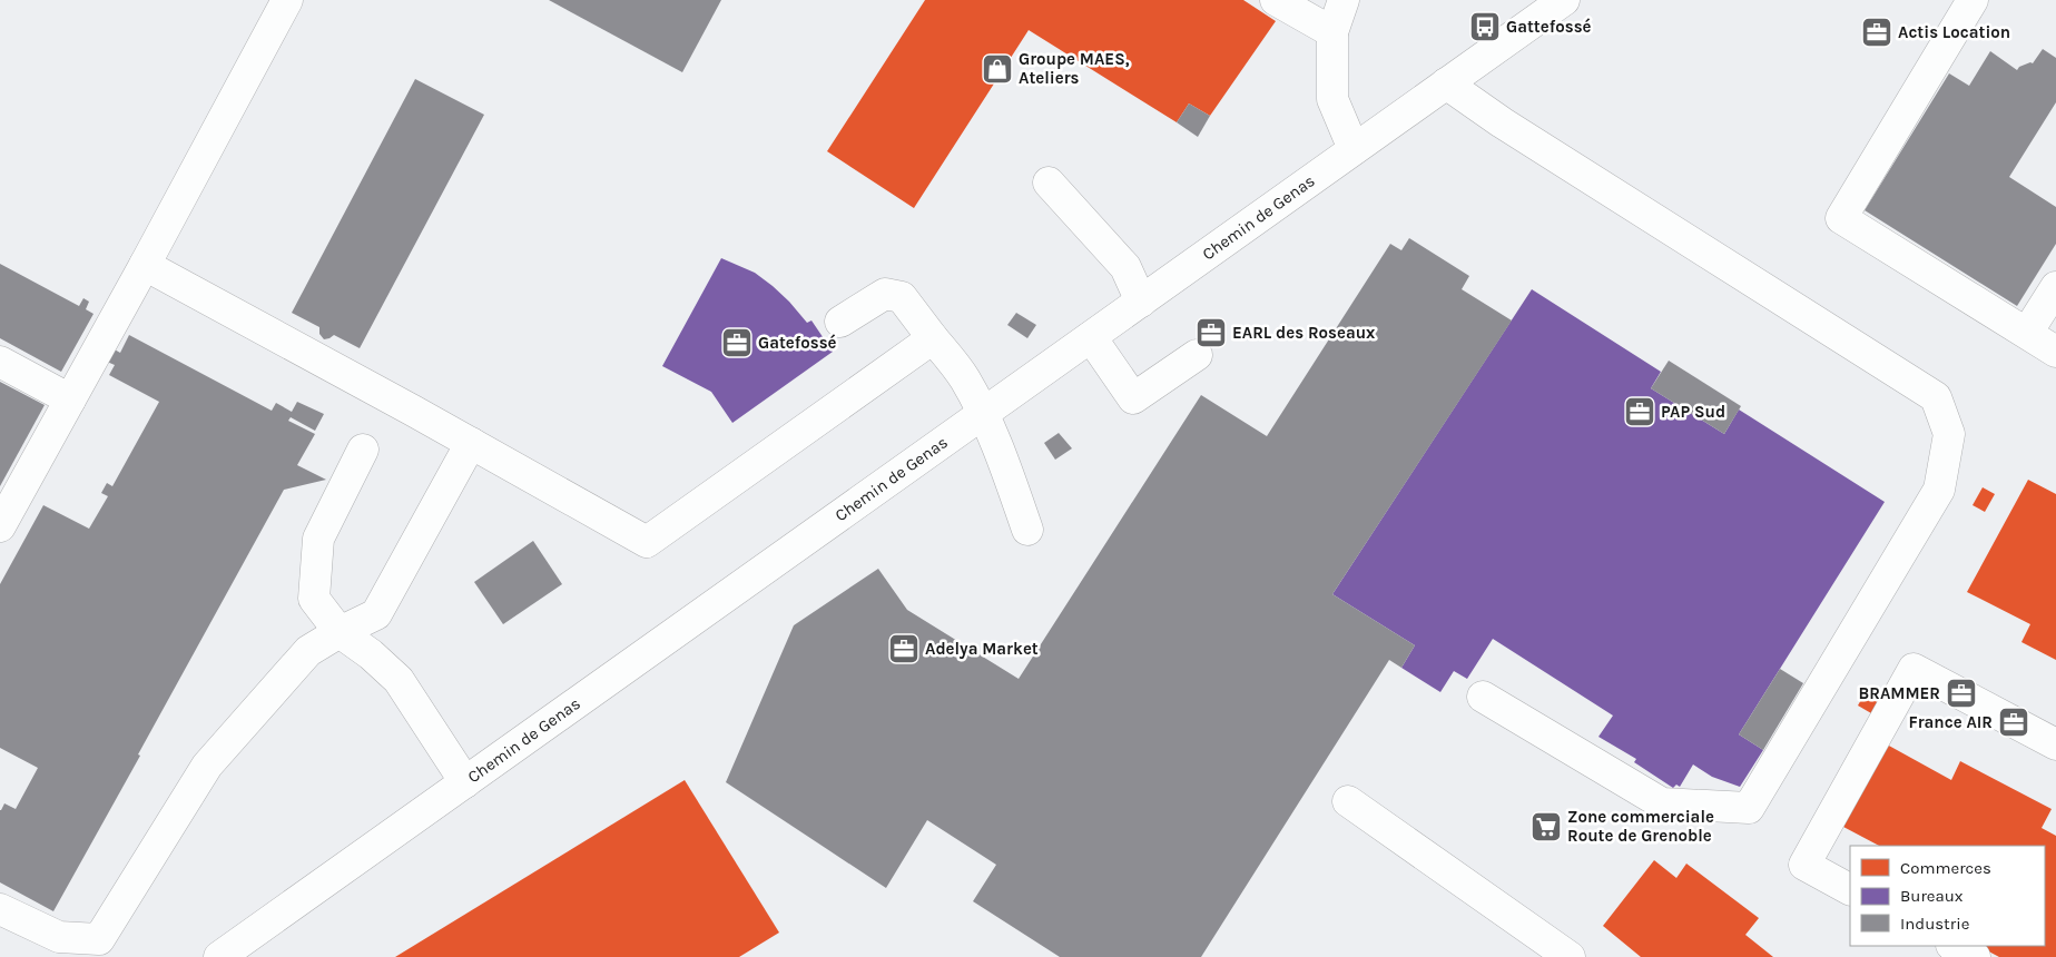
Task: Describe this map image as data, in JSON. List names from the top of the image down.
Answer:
{
  "streets": {
    "street": ["Chemin de Genas"]
  },
  "places": {
    "bus stop": ["Gattefossé"],
    "office": [
      "Actis Location",
      "EARL des Roseaux",
      "Gatefossé",
      "PAP Sud",
      "Adelya Market",
      "BRAMMER",
      "France AIR"
    ],
    "shop": ["Groupe MAES, Ateliers"],
    "supermarket": ["Zone commerciale Route de Grenoble"]
  },
  "legend": ["Commerces", "Bureaux", "Industrie"]
}
